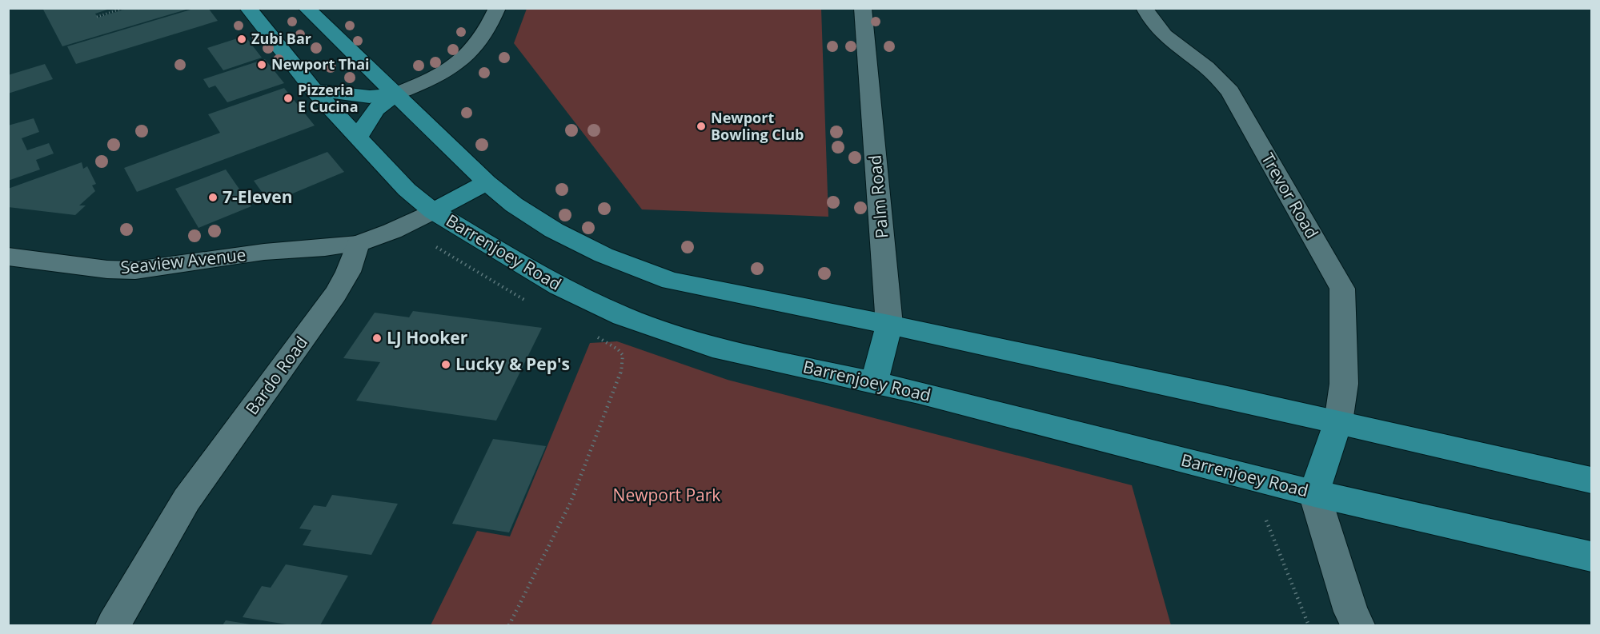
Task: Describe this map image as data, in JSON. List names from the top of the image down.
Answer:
{
  "streets": {
    "main road": ["Palm Road", "Barrenjoey Road"],
    "street": ["Trevor Road", "Seaview Avenue", "Bardo Road"]
  },
  "crossings": [
    ["Palm Road", "Barrenjoey Road"],
    ["Seaview Avenue", "Bardo Road"]
  ],
  "parks": ["Newport Park"],
  "places": [
    "Zubi Bar",
    "Newport Thai",
    "Pizzeria E Cucina",
    "Newport Bowling Club",
    "7-Eleven",
    "LJ Hooker",
    "Lucky & Pep's"
  ]
}
